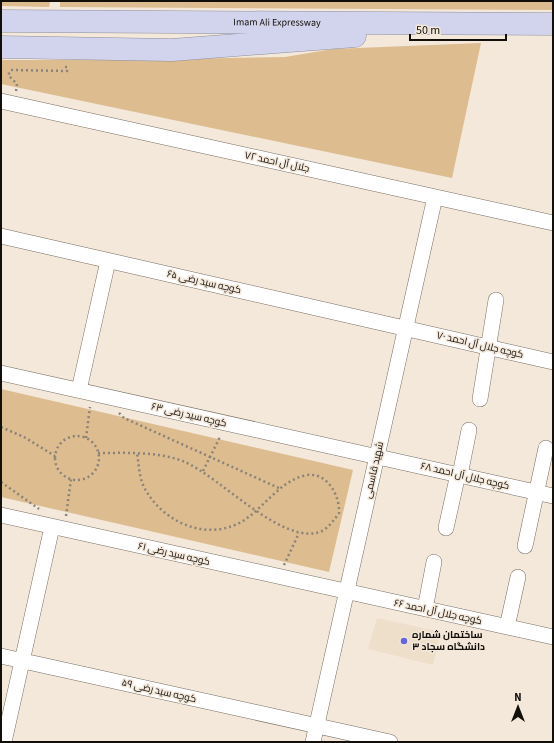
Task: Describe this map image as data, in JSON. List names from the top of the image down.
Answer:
{
  "streets": {
    "highway": ["Imam Ali Expressway"],
    "street": [
      "جلال آل احمد ۷۲",
      "کوچه سید رضی ۶۵",
      "کوچه جلال آل احمد ۷۰",
      "کوچه سید رضی ۶۳",
      "شهید قاسمی",
      "کوچه جلال آل احمد ۶۸",
      "کوچه سید رضی ۶۱",
      "کوچه جلال آل احمد ۶۶",
      "کوچه سید رضی ۵۹"
    ]
  },
  "crossings": [
    ["جلال آل احمد ۷۲", "شهید قاسمی"],
    ["کوچه سید رضی ۶۵", "کوچه جلال آل احمد ۷۰"],
    ["کوچه سید رضی ۶۵", "شهید قاسمی"],
    ["کوچه جلال آل احمد ۷۰", "شهید قاسمی"],
    ["کوچه سید رضی ۶۳", "شهید قاسمی"],
    ["کوچه سید رضی ۶۳", "کوچه جلال آل احمد ۶۸"],
    ["شهید قاسمی", "کوچه جلال آل احمد ۶۸"],
    ["شهید قاسمی", "کوچه سید رضی ۶۱"],
    ["شهید قاسمی", "کوچه جلال آل احمد ۶۶"],
    ["شهید قاسمی", "کوچه سید رضی ۵۹"],
    ["کوچه سید رضی ۶۱", "کوچه جلال آل احمد ۶۶"]
  ],
  "places": ["ساختمان شماره ۳ دانشگاه سجاد"],
  "scale_bar": "50 m",
  "north": "top"
}
